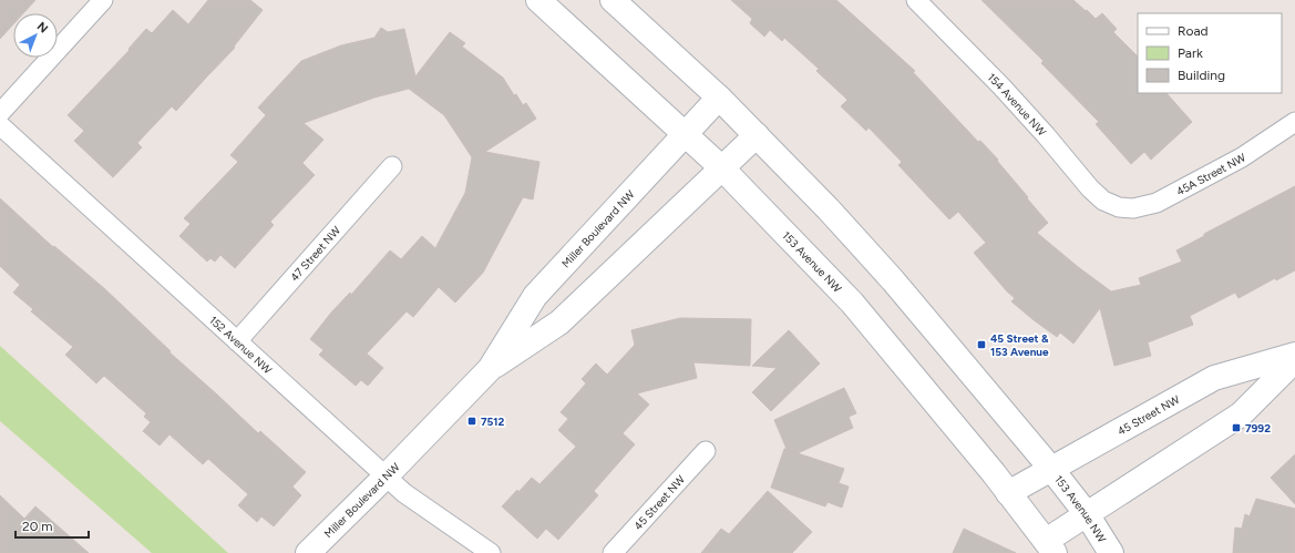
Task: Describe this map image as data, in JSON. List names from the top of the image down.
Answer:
{
  "streets": {
    "street": [
      "154 Avenue NW",
      "45A Street NW",
      "Miller Boulevard NW",
      "47 Street NW",
      "153 Avenue NW",
      "152 Avenue NW",
      "45 Street NW"
    ]
  },
  "crossings": [
    ["154 Avenue NW", "45A Street NW"],
    ["Miller Boulevard NW", "153 Avenue NW"],
    ["Miller Boulevard NW", "152 Avenue NW"],
    ["47 Street NW", "152 Avenue NW"],
    ["153 Avenue NW", "45 Street NW"]
  ],
  "places": {
    "transit": ["45 Street & 153 Avenue", "7512", "7992"]
  },
  "legend": ["Road", "Park", "Building"],
  "scale_bar": "20 m",
  "north": "top right"
}
